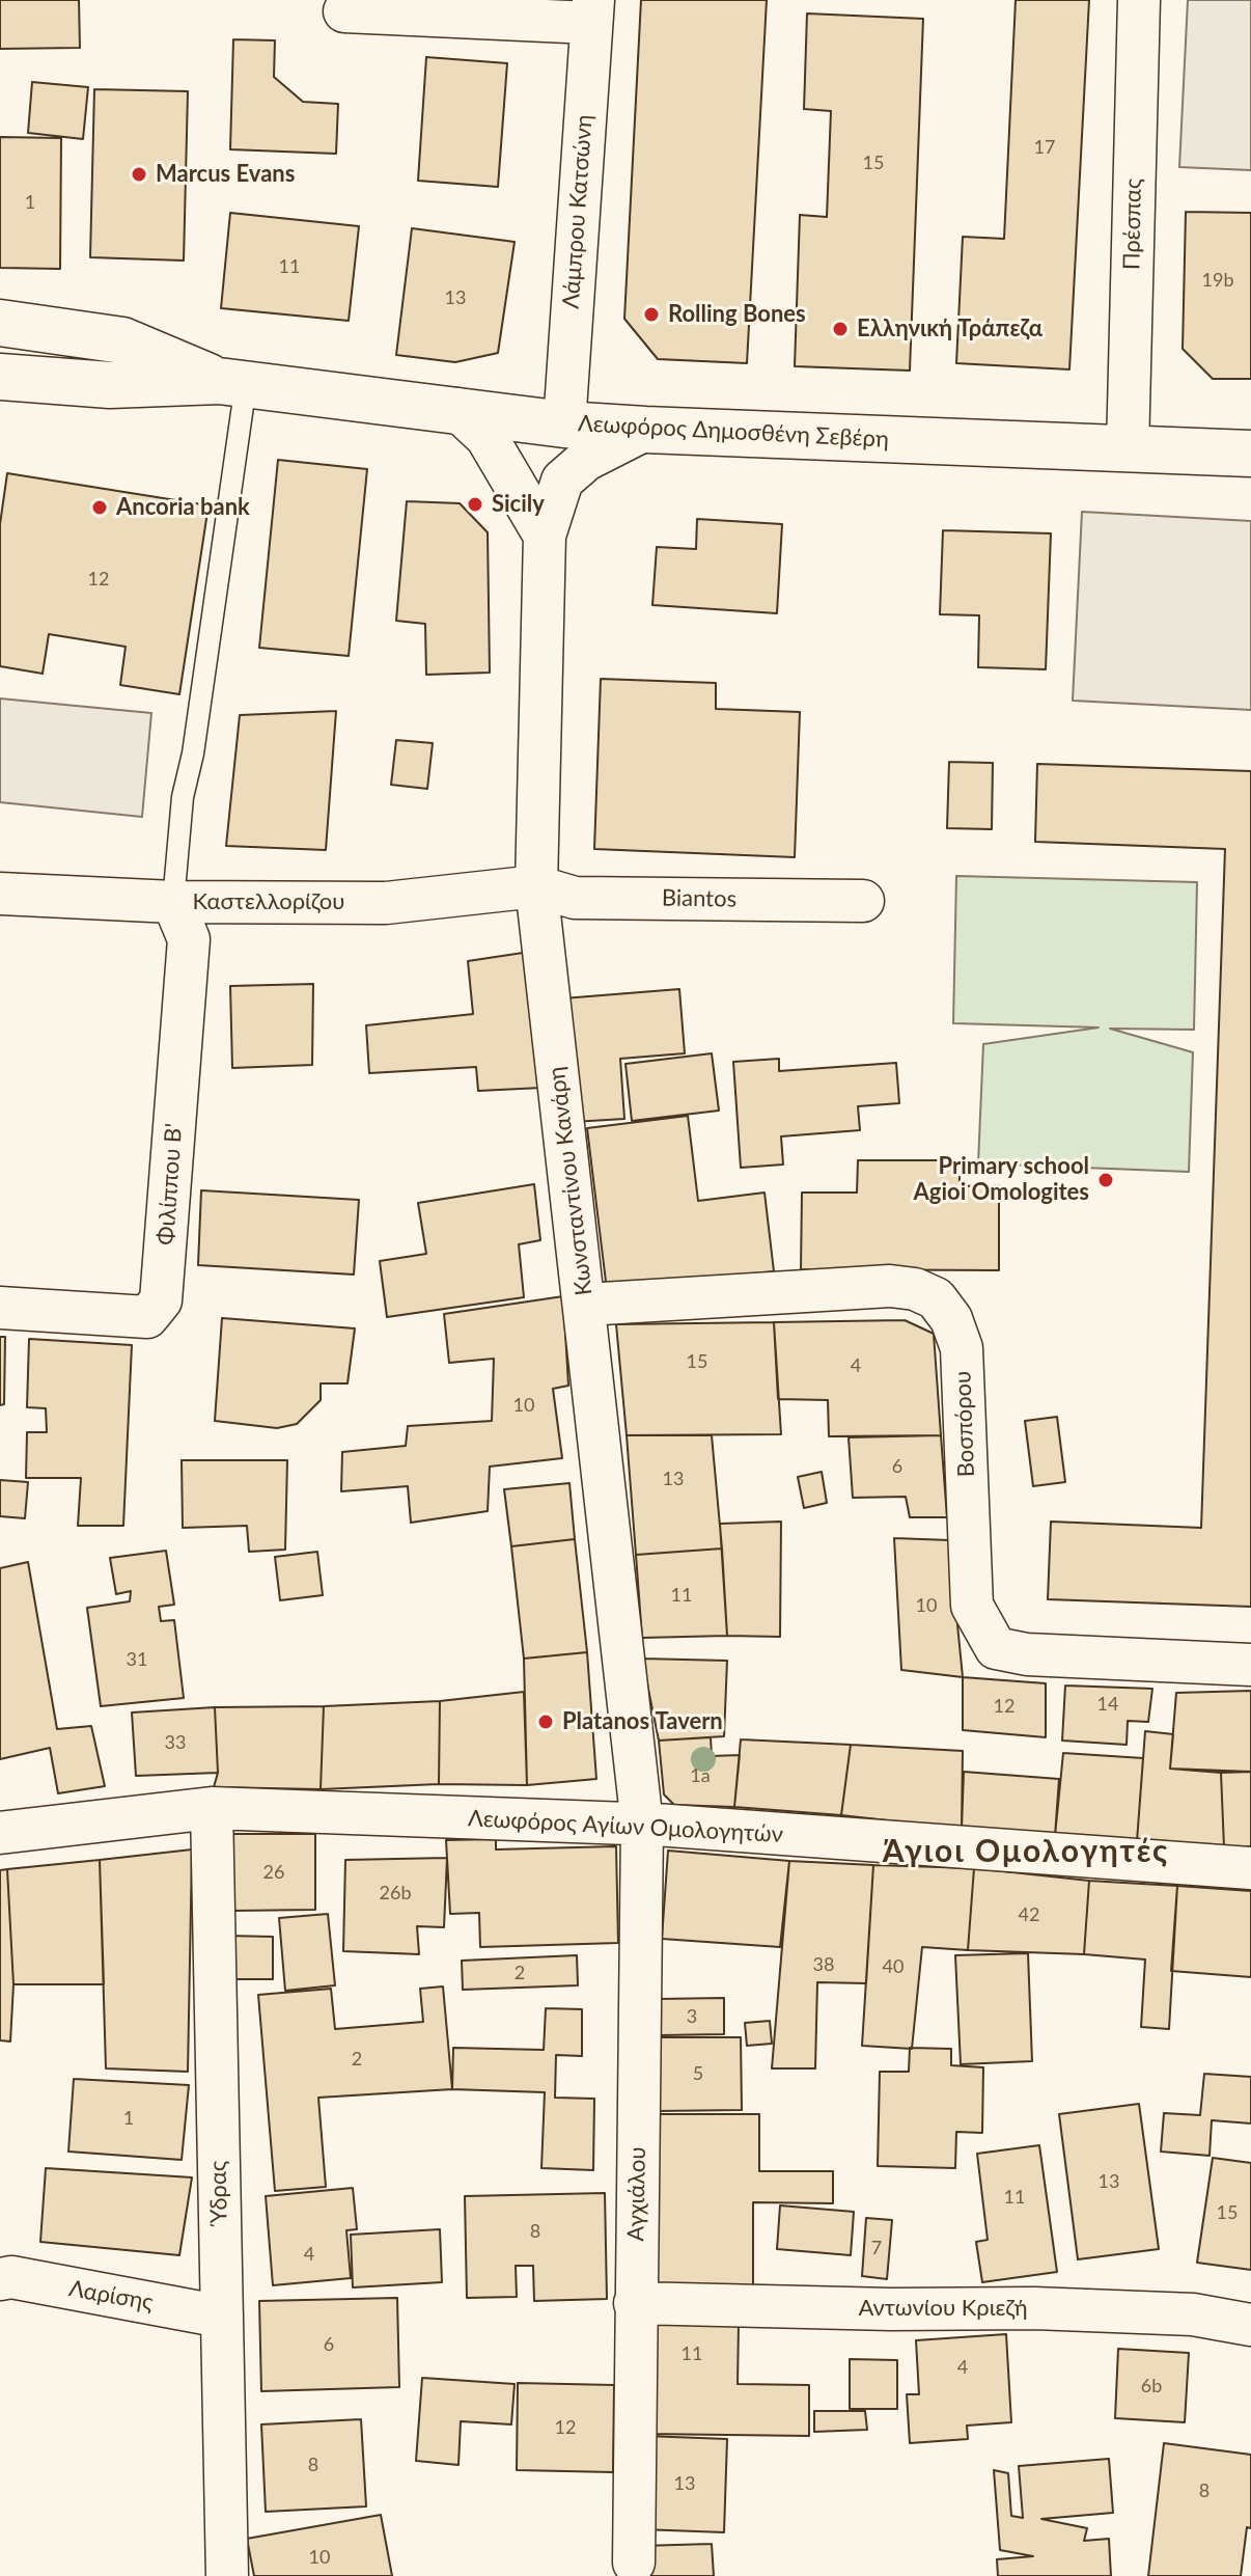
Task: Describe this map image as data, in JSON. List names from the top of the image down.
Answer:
{
  "streets": {
    "main road": ["Λεωφόρος Δημοσθένη Σεβέρη"],
    "street": [
      "Λάμπρου Κατσώνη",
      "Πρέσπας",
      "Biantos",
      "Καστελλορίζου",
      "Κωνσταντίνου Κανάρη",
      "Φιλίππου Β'",
      "Βοσπόρου",
      "Λεωφόρος Αγίων Ομολογητών",
      "Ύδρας",
      "Αγχιάλου",
      "Λαρίσης",
      "Αντωνίου Κριεζή"
    ]
  },
  "crossings": [
    ["Λάμπρου Κατσώνη", "Λεωφόρος Δημοσθένη Σεβέρη"],
    ["Πρέσπας", "Λεωφόρος Δημοσθένη Σεβέρη"],
    ["Λεωφόρος Δημοσθένη Σεβέρη", "Κωνσταντίνου Κανάρη"],
    ["Biantos", "Καστελλορίζου"],
    ["Biantos", "Κωνσταντίνου Κανάρη"],
    ["Καστελλορίζου", "Κωνσταντίνου Κανάρη"],
    ["Καστελλορίζου", "Φιλίππου Β'"],
    ["Κωνσταντίνου Κανάρη", "Βοσπόρου"],
    ["Κωνσταντίνου Κανάρη", "Λεωφόρος Αγίων Ομολογητών"],
    ["Κωνσταντίνου Κανάρη", "Αγχιάλου"],
    ["Λεωφόρος Αγίων Ομολογητών", "Ύδρας"],
    ["Λεωφόρος Αγίων Ομολογητών", "Αγχιάλου"],
    ["Ύδρας", "Λαρίσης"],
    ["Αγχιάλου", "Αντωνίου Κριεζή"]
  ],
  "districts": ["Άγιοι Ομολογητές"],
  "places": [
    "Marcus Evans",
    "Rolling Bones",
    "Ελληνική Τράπεζα",
    "Sicily",
    "Ancoria bank",
    "Primary school Agioi Omologites",
    "Platanos Tavern"
  ],
  "house_numbers": [
    "17",
    "15",
    "1",
    "11",
    "19b",
    "13",
    "12",
    "15",
    "4",
    "10",
    "6",
    "13",
    "11",
    "10",
    "31",
    "14",
    "12",
    "33",
    "1a",
    "26",
    "26b",
    "42",
    "38",
    "40",
    "2",
    "3",
    "2",
    "5",
    "1",
    "13",
    "11",
    "15",
    "8",
    "7",
    "4",
    "6",
    "11",
    "4",
    "6b",
    "12",
    "8",
    "13",
    "8",
    "10"
  ]
}
